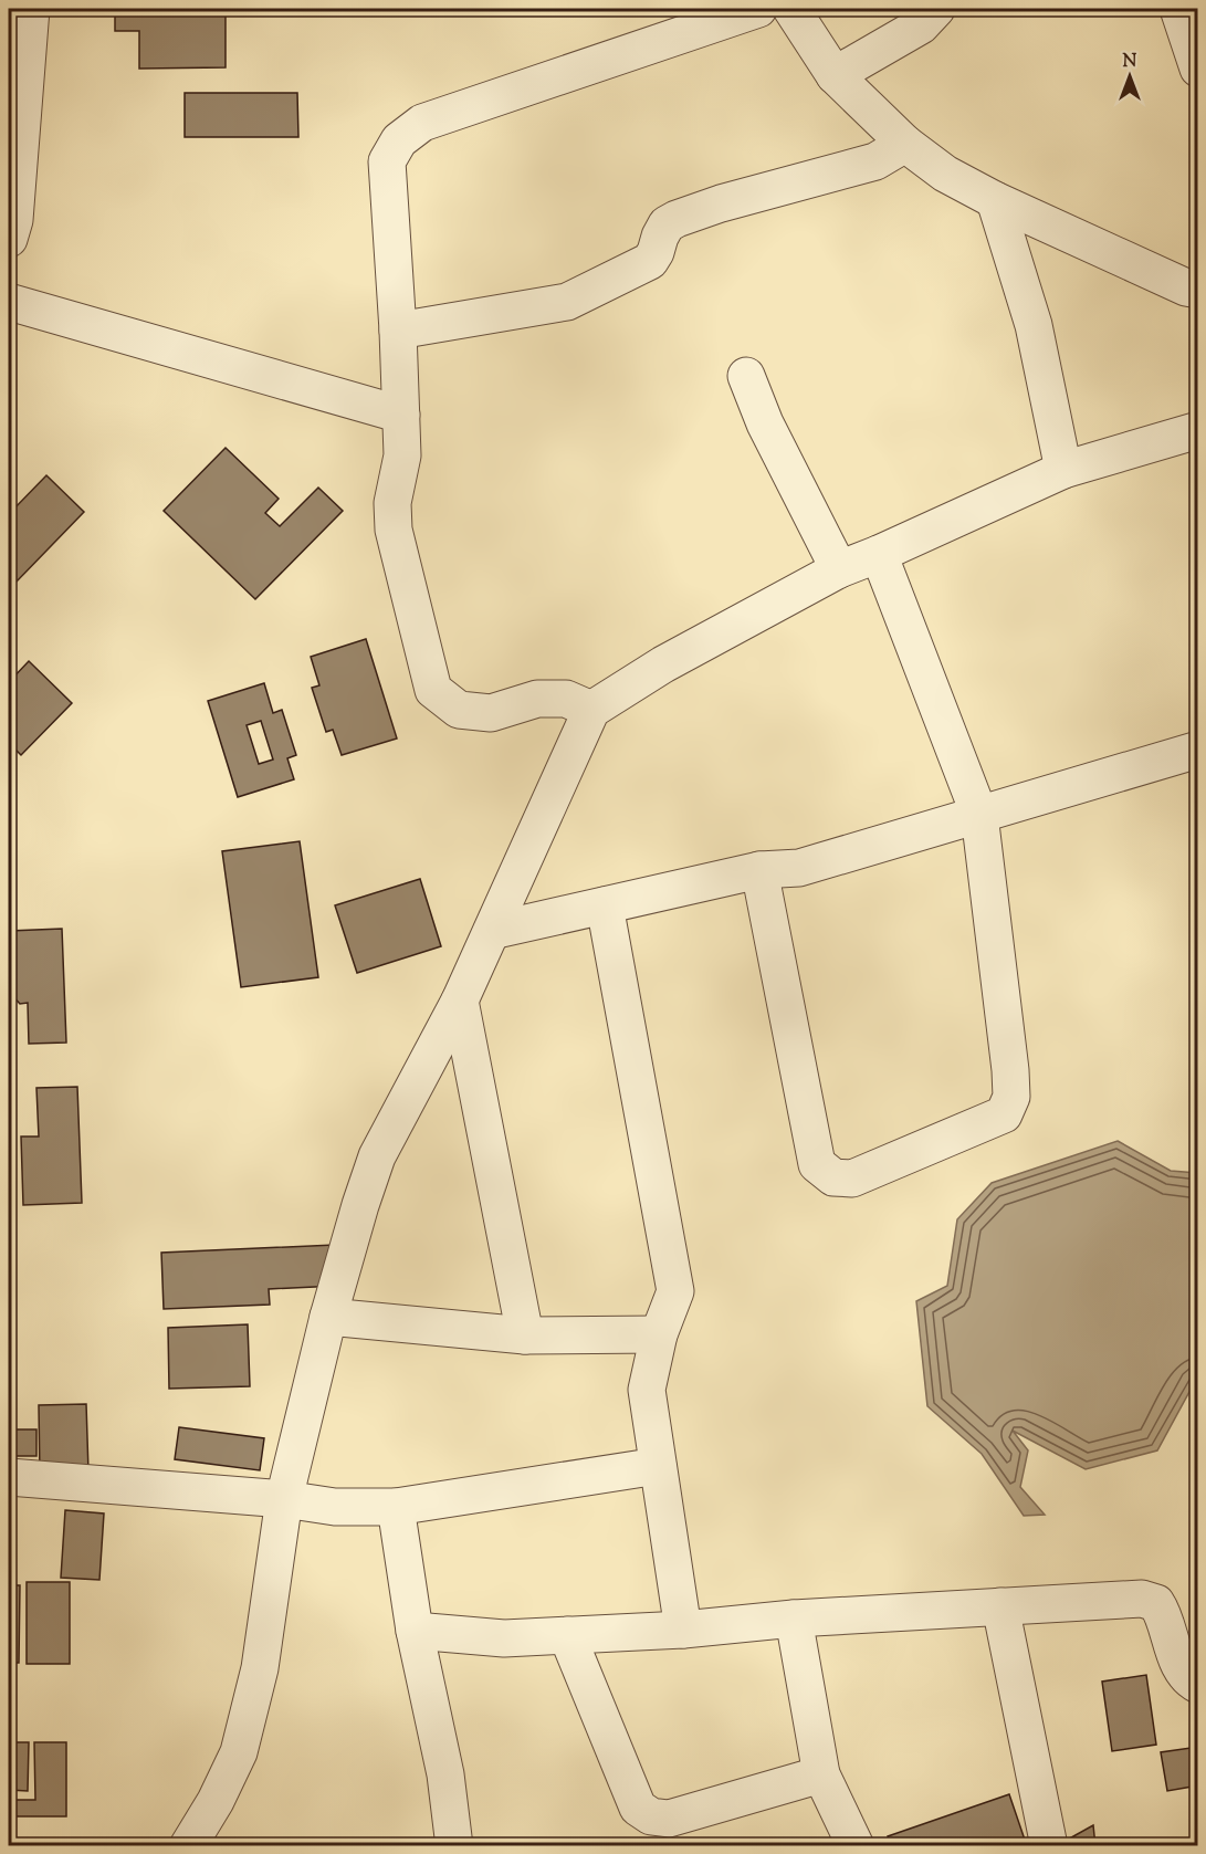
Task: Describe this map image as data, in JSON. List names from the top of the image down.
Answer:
{
  "north": "top"
}
